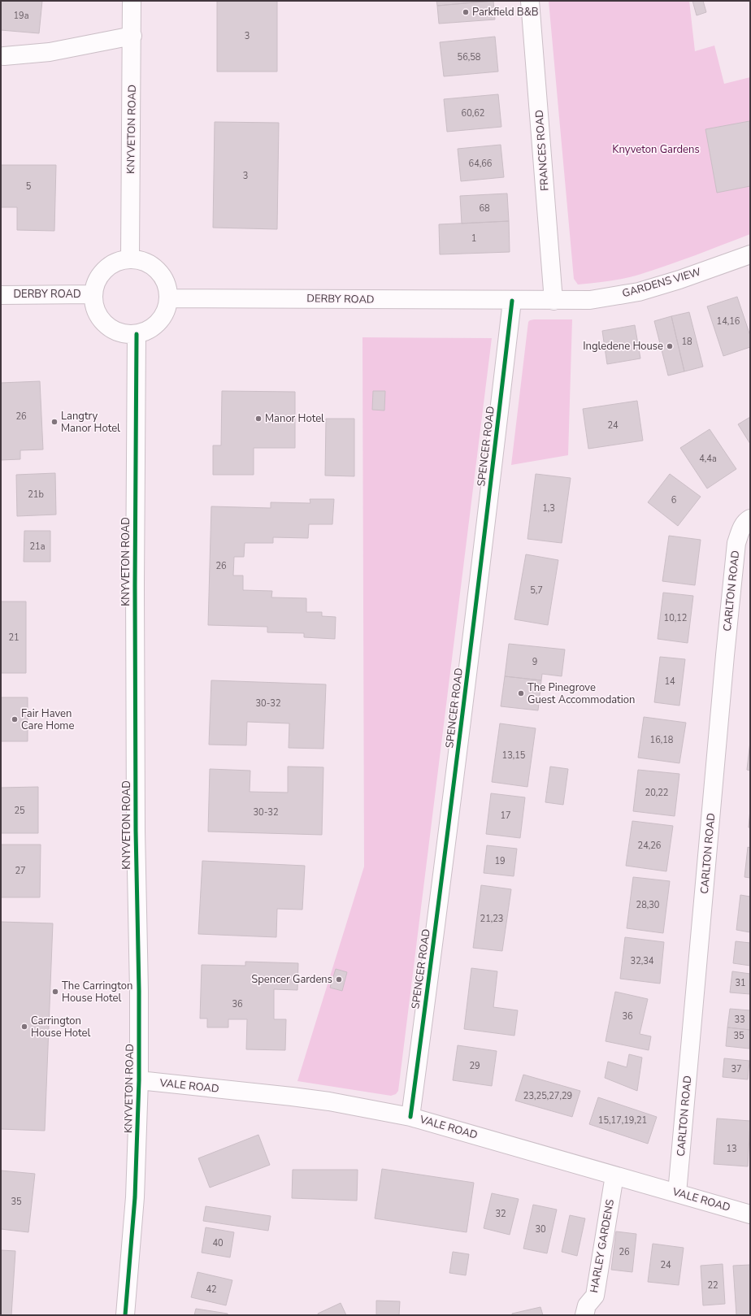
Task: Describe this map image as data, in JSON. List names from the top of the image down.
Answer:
{
  "streets": {
    "street": [
      "KNYVETON ROAD",
      "FRANCES ROAD",
      "GARDENS VIEW",
      "DERBY ROAD",
      "SPENCER ROAD",
      "CARLTON ROAD",
      "VALE ROAD",
      "HARLEY GARDENS"
    ]
  },
  "crossings": [
    ["KNYVETON ROAD", "DERBY ROAD"],
    ["KNYVETON ROAD", "VALE ROAD"],
    ["FRANCES ROAD", "GARDENS VIEW"],
    ["GARDENS VIEW", "DERBY ROAD"],
    ["GARDENS VIEW", "SPENCER ROAD"],
    ["DERBY ROAD", "SPENCER ROAD"],
    ["SPENCER ROAD", "VALE ROAD"],
    ["CARLTON ROAD", "VALE ROAD"],
    ["VALE ROAD", "HARLEY GARDENS"]
  ],
  "parks": ["Knyveton Gardens"],
  "places": [
    "Parkfield B&B",
    "Ingledene House",
    "Manor Hotel",
    "Langtry Manor Hotel",
    "The Pinegrove Guest Accommodation",
    "Fair Haven Care Home",
    "Spencer Gardens",
    "The Carrington House Hotel",
    "Carrington House Hotel"
  ],
  "house_numbers": [
    "19a",
    "3",
    "56,58",
    "60,62",
    "64,66",
    "3",
    "5",
    "68",
    "1",
    "14,16",
    "18",
    "26",
    "24",
    "4,4a",
    "21b",
    "6",
    "1,3",
    "21a",
    "26",
    "5,7",
    "10,12",
    "21",
    "9",
    "14",
    "30-32",
    "16,18",
    "13,15",
    "20,22",
    "25",
    "30-32",
    "17",
    "24,26",
    "19",
    "27",
    "28,30",
    "21,23",
    "32,34",
    "31",
    "36",
    "36",
    "33",
    "35",
    "29",
    "37",
    "23,25,27,29",
    "15,17,19,21",
    "13",
    "35",
    "32",
    "30",
    "40",
    "26",
    "24",
    "22",
    "42"
  ]
}
